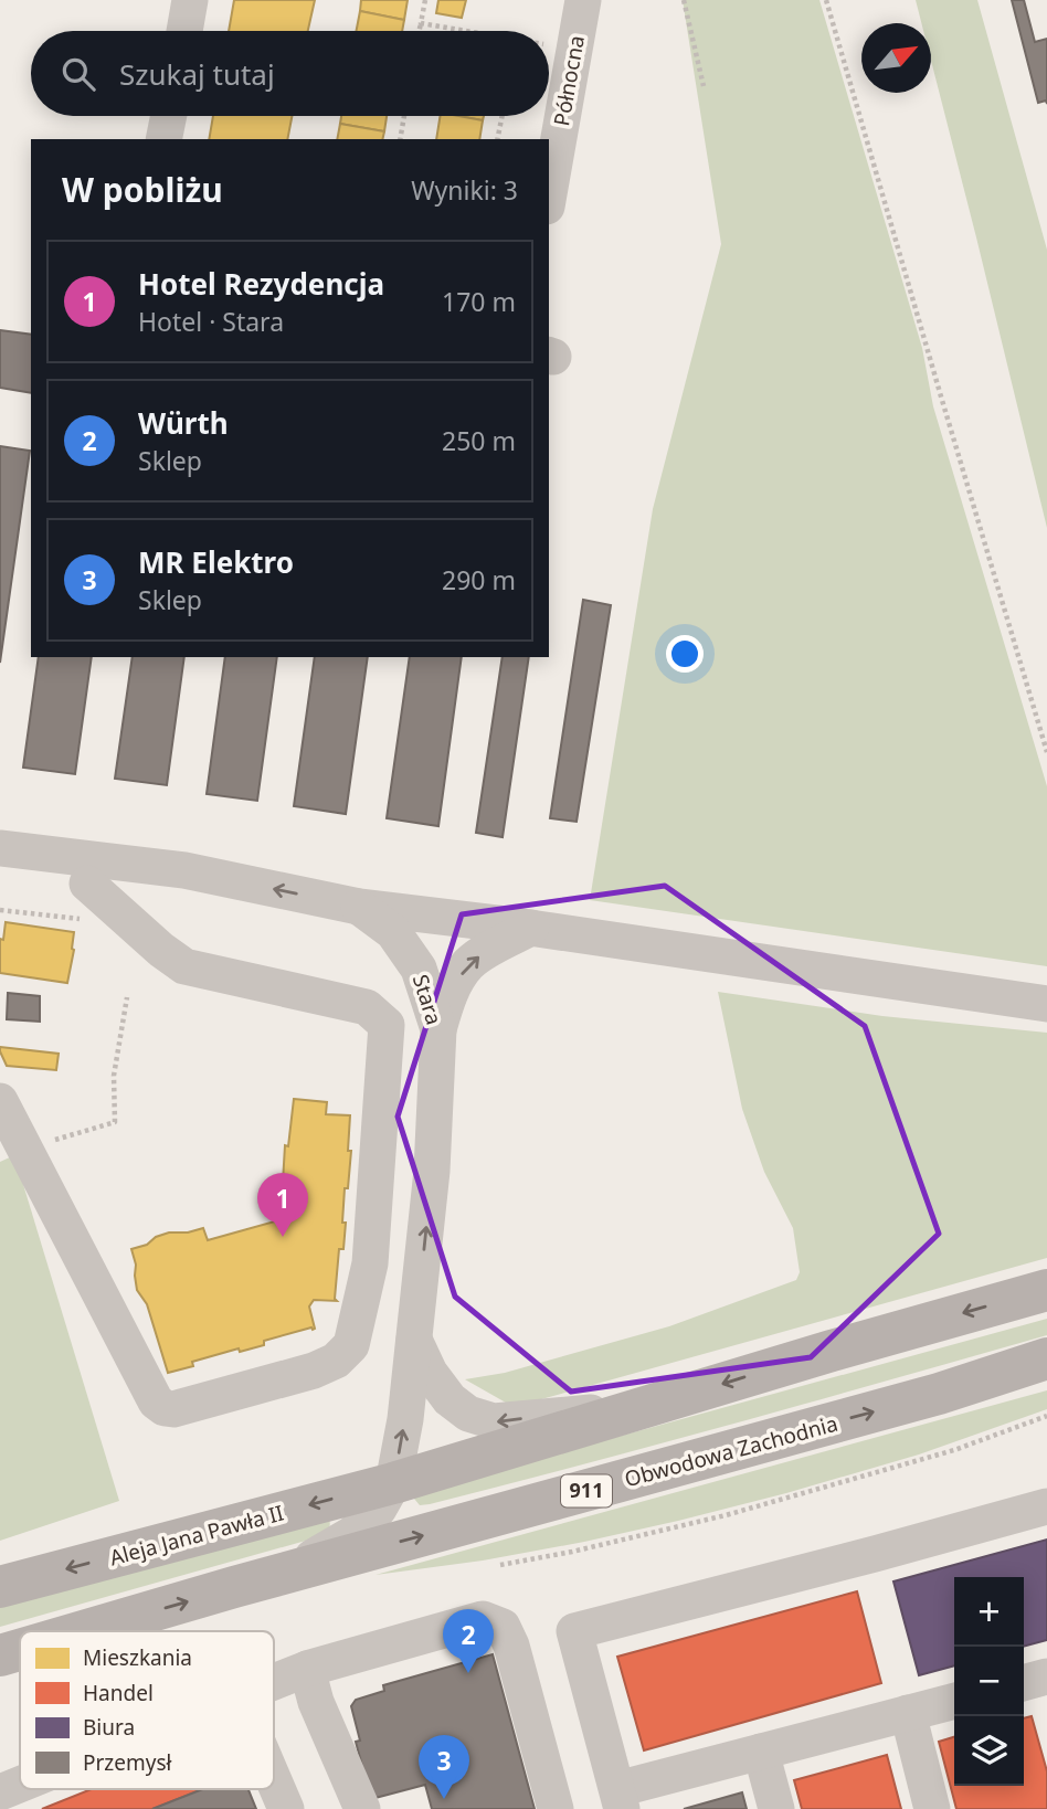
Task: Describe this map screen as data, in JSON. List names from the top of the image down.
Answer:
{
  "streets": {
    "main road": ["Obwodowa Zachodnia", "911", "Aleja Jana Pawła II"],
    "street": ["Północna", "Stara"]
  },
  "crossings": [
    ["Stara", "Obwodowa Zachodnia"],
    ["Stara", "911"],
    ["Stara", "Aleja Jana Pawła II"],
    ["Obwodowa Zachodnia", "911"]
  ],
  "legend": [
    "Mieszkania",
    "Handel",
    "Biura",
    "Przemysł"
  ],
  "north": "top right",
  "page": {
    "search": "Szukaj tutaj",
    "heading": ["W pobliżu", "Wyniki: 3"],
    "list": [
      {
        "mark": "1",
        "name": "Hotel Rezydencja",
        "note": "Hotel · Stara",
        "value": "170 m"
      },
      {
        "mark": "2",
        "name": "Würth",
        "note": "Sklep",
        "value": "250 m"
      },
      {
        "mark": "3",
        "name": "MR Elektro",
        "note": "Sklep",
        "value": "290 m"
      }
    ],
    "pins": ["1", "2", "3"],
    "map_buttons": ["+", "−"]
  }
}
